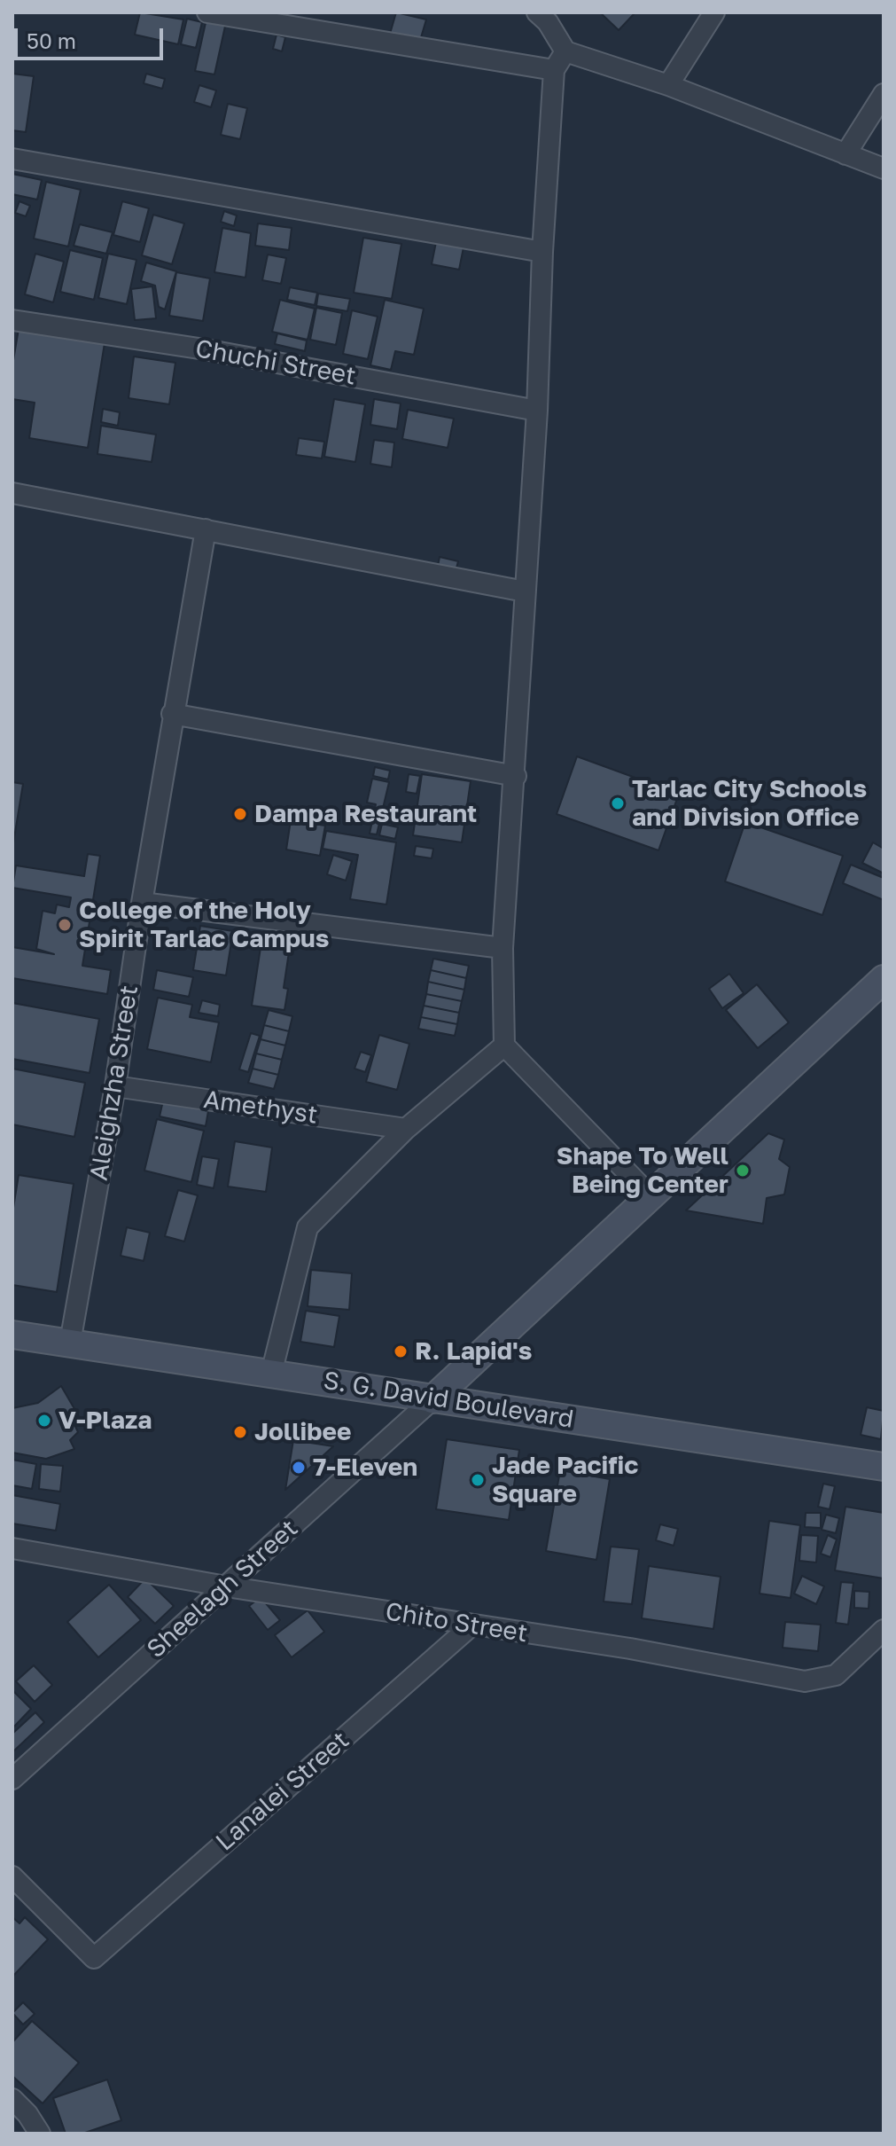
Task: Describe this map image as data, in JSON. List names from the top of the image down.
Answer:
{
  "streets": {
    "street": [
      "Chuchi Street",
      "Aleighzha Street",
      "Amethyst",
      "S. G. David Boulevard",
      "Sheelagh Street",
      "Chito Street",
      "Lanalei Street"
    ]
  },
  "crossings": [
    ["Aleighzha Street", "Amethyst"],
    ["Aleighzha Street", "S. G. David Boulevard"],
    ["S. G. David Boulevard", "Sheelagh Street"],
    ["Sheelagh Street", "Chito Street"],
    ["Chito Street", "Lanalei Street"]
  ],
  "places": [
    "Tarlac City Schools and Division Office",
    "Dampa Restaurant",
    "College of the Holy Spirit Tarlac Campus",
    "Shape To Well Being Center",
    "R. Lapid's",
    "V-Plaza",
    "Jollibee",
    "7-Eleven",
    "Jade Pacific Square"
  ],
  "scale_bar": "50 m"
}
